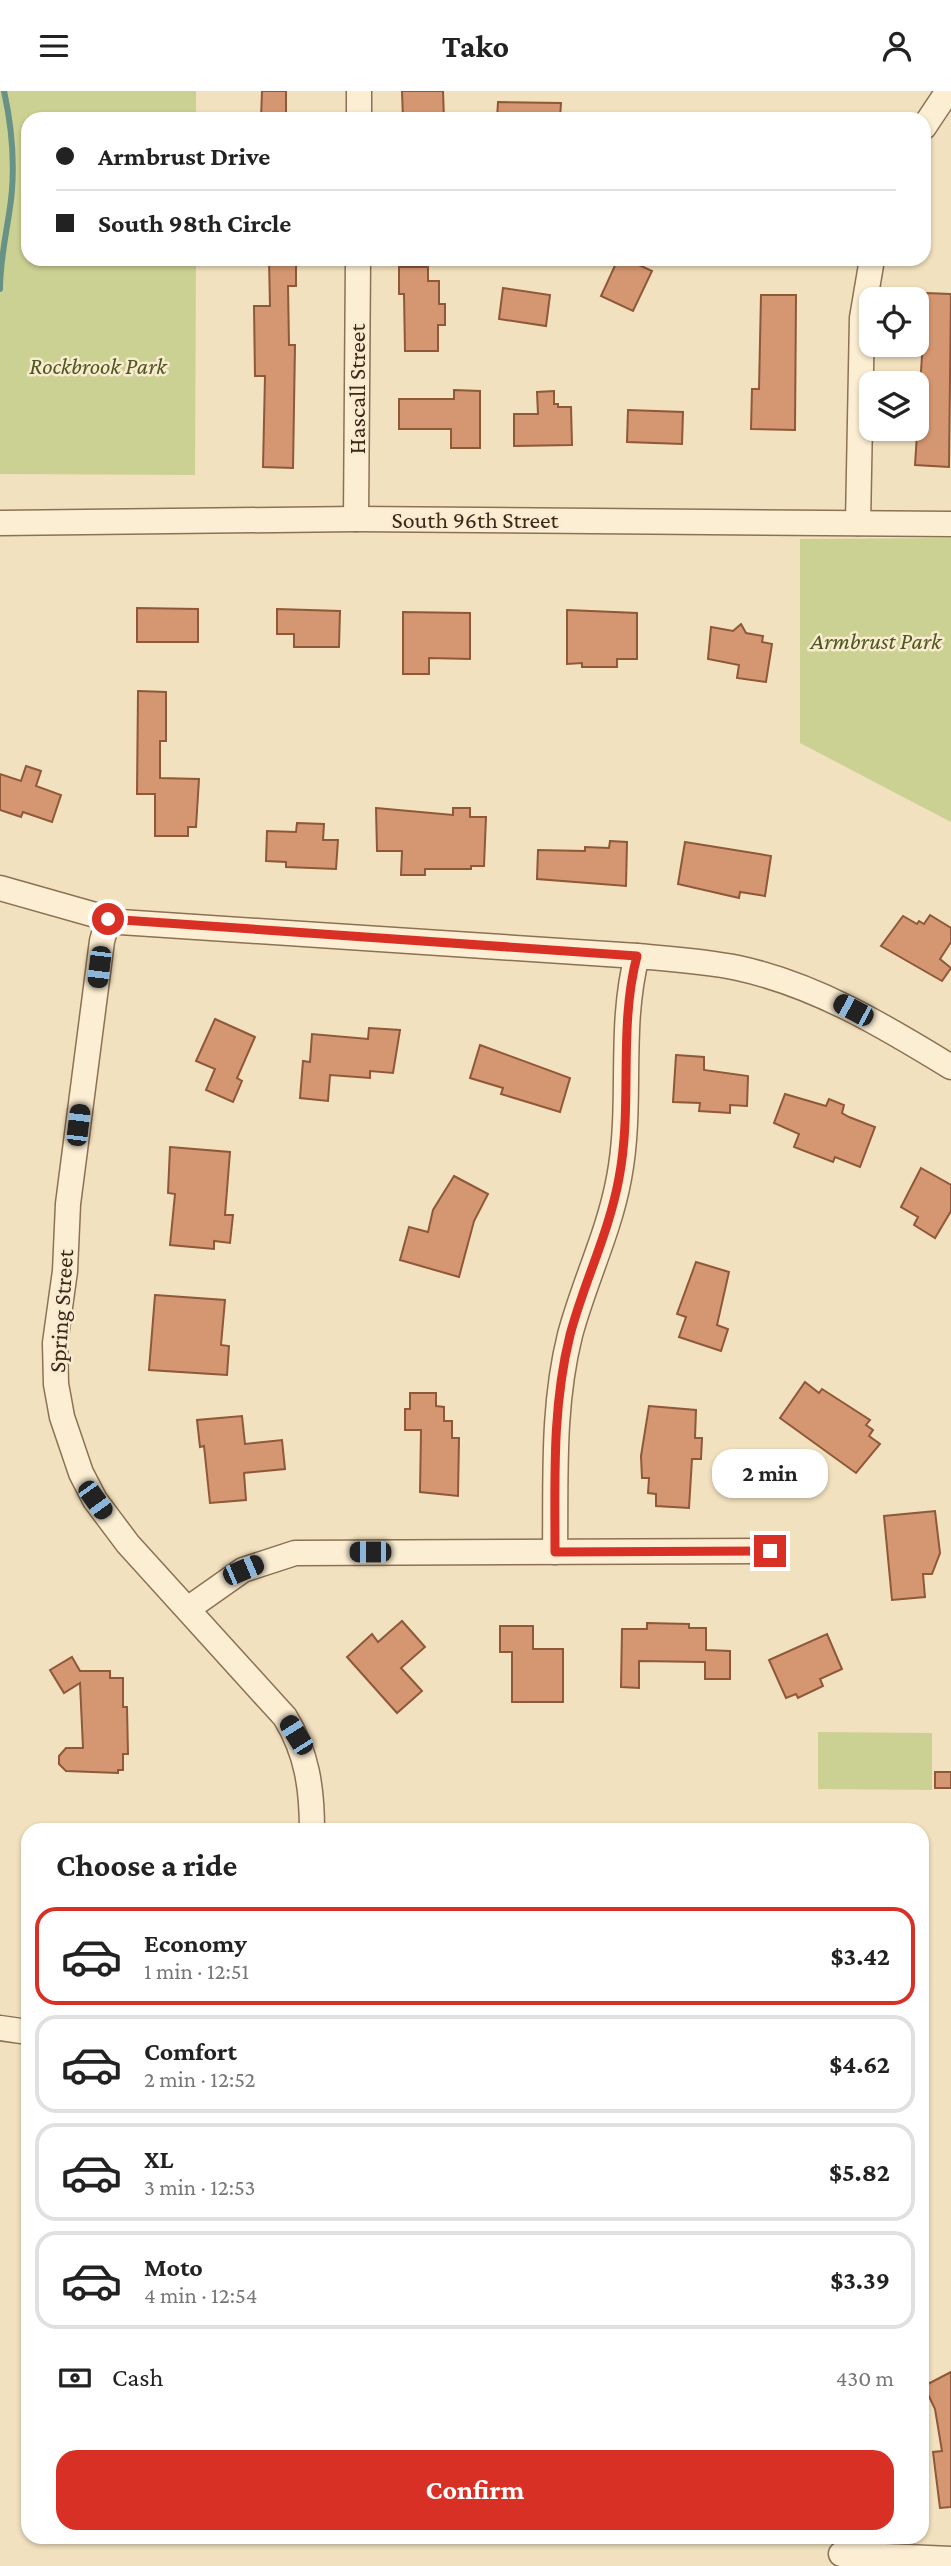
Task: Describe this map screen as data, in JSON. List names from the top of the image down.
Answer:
{
  "streets": {
    "street": ["Hascall Street", "South 96th Street", "Spring Street"]
  },
  "crossings": [
    ["Hascall Street", "South 96th Street"]
  ],
  "parks": ["Rockbrook Park", "Armbrust Park"],
  "page": {
    "header": "Tako",
    "banner": ["Armbrust Drive", "South 98th Circle"],
    "bubble": "2 min",
    "heading": "Choose a ride",
    "list": [
      {
        "name": "Economy",
        "note": "1 min · 12:51",
        "value": "$3.42"
      },
      {
        "name": "Comfort",
        "note": "2 min · 12:52",
        "value": "$4.62"
      },
      {
        "name": "XL",
        "note": "3 min · 12:53",
        "value": "$5.82"
      },
      {
        "name": "Moto",
        "note": "4 min · 12:54",
        "value": "$3.39"
      }
    ],
    "pay": ["Cash", "430 m"],
    "buttons": "Confirm"
  }
}
